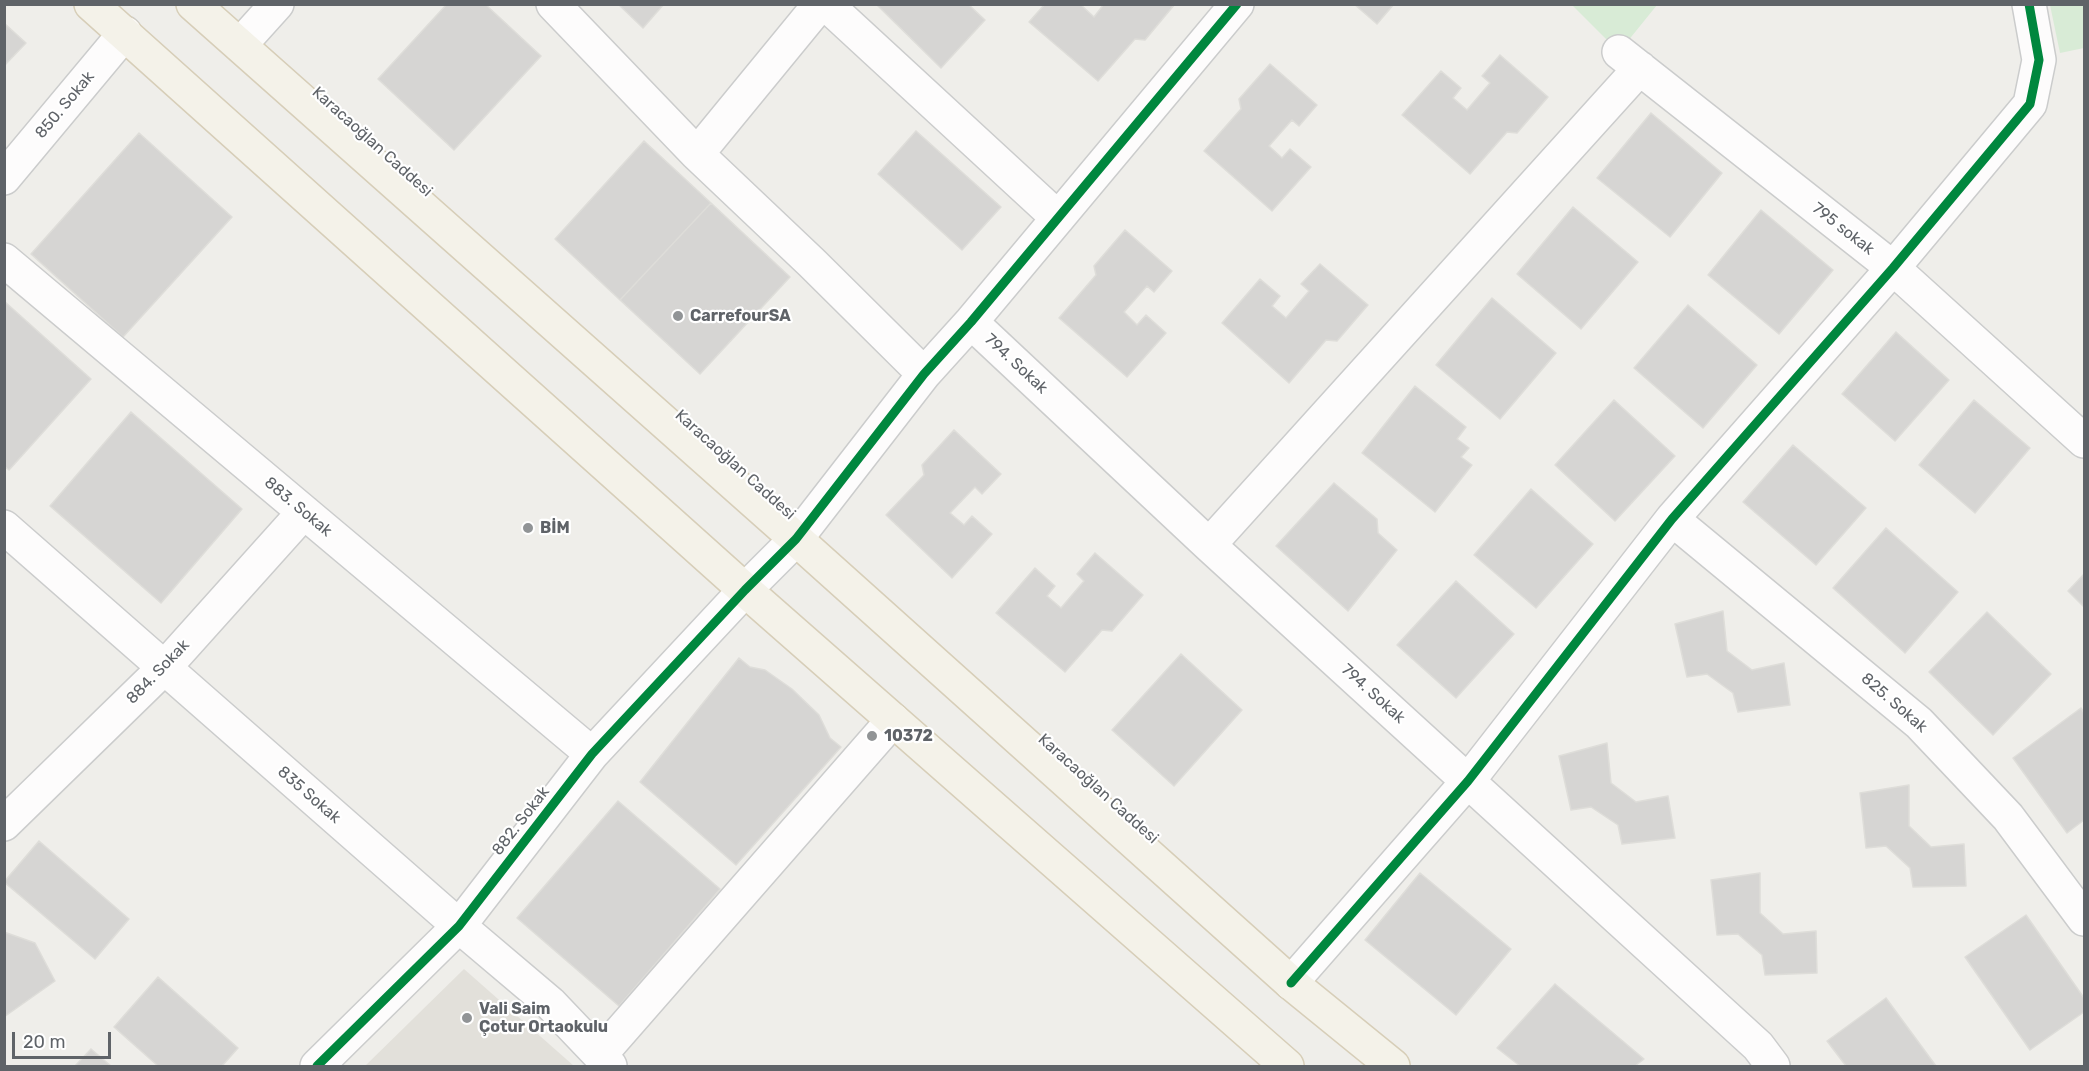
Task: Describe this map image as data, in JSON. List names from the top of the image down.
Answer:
{
  "streets": {
    "main road": ["Karacaoğlan Caddesi"],
    "street": [
      "850. Sokak",
      "795 sokak",
      "794. Sokak",
      "883. Sokak",
      "884. Sokak",
      "825. Sokak",
      "835 Sokak",
      "882. Sokak"
    ]
  },
  "crossings": [
    ["Karacaoğlan Caddesi", "882. Sokak"],
    ["795 sokak", "794. Sokak"],
    ["794. Sokak", "882. Sokak"],
    ["883. Sokak", "884. Sokak"],
    ["883. Sokak", "882. Sokak"],
    ["884. Sokak", "835 Sokak"],
    ["835 Sokak", "882. Sokak"]
  ],
  "places": [
    "CarrefourSA",
    "BİM",
    "10372",
    "Vali Saim Çotur Ortaokulu"
  ],
  "scale_bar": "20 m"
}
